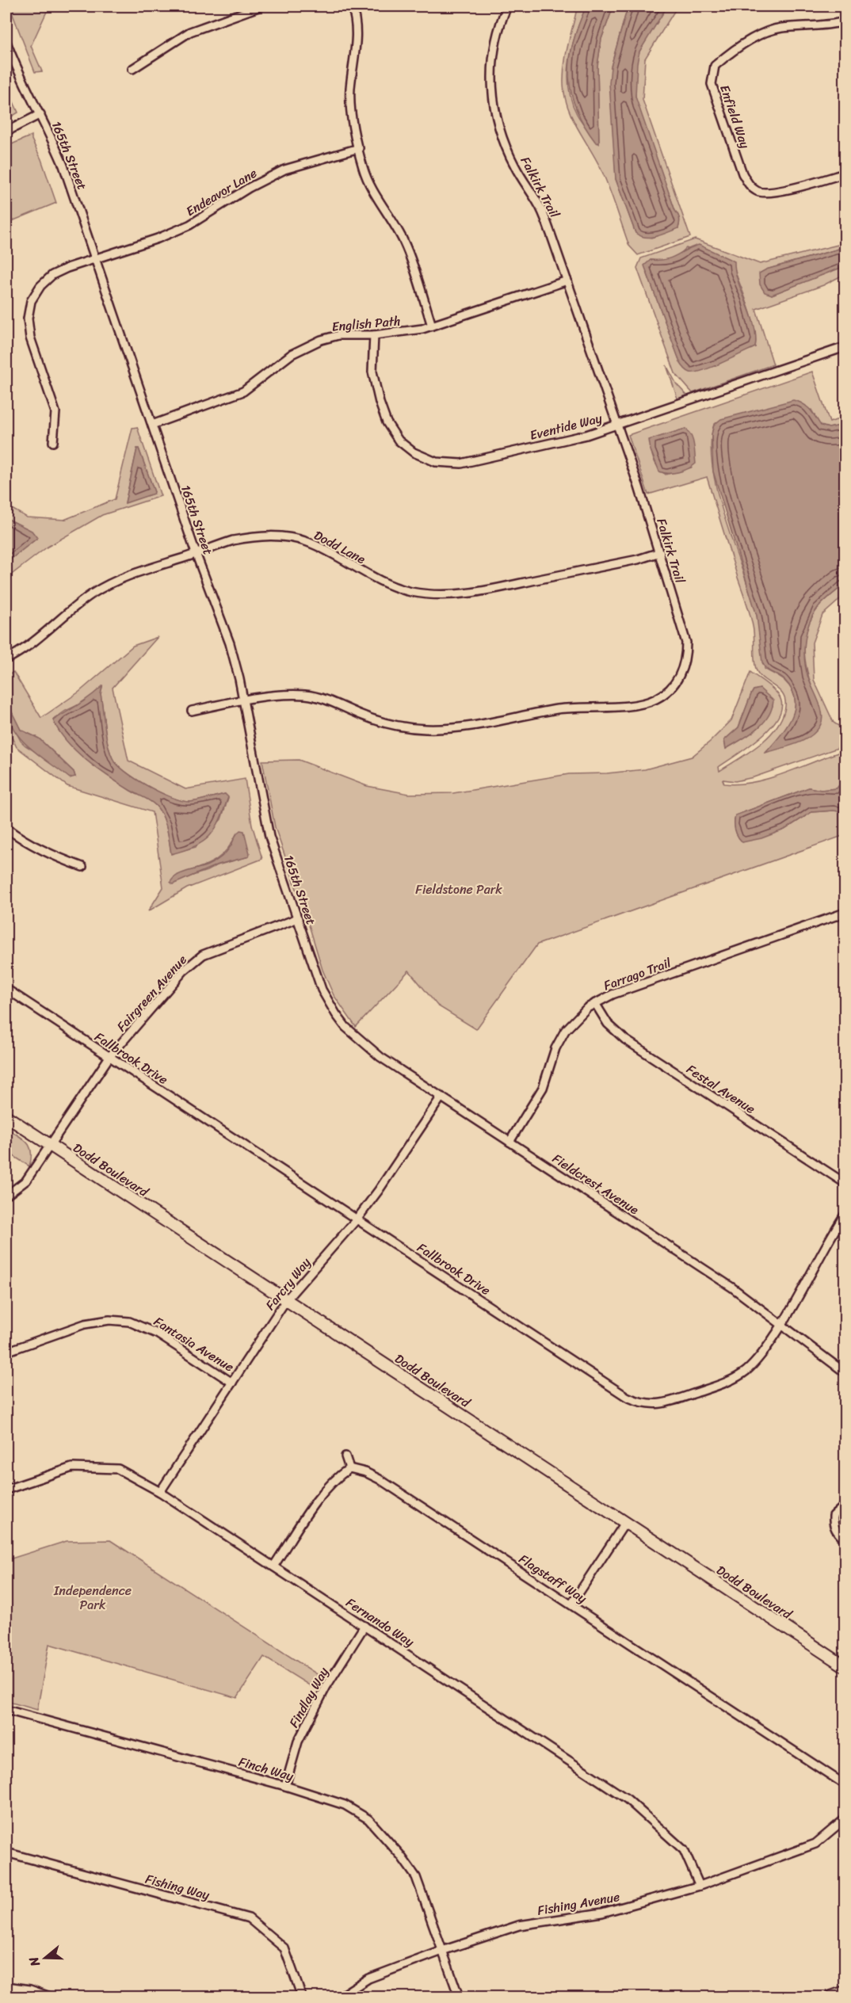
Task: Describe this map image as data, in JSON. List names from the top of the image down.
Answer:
{
  "streets": {
    "street": [
      "Enfield Way",
      "165th Street",
      "Falkirk Trail",
      "Endeavor Lane",
      "English Path",
      "Eventide Way",
      "Dodd Lane",
      "Farrago Trail",
      "Fairgreen Avenue",
      "Fallbrook Drive",
      "Festal Avenue",
      "Dodd Boulevard",
      "Fieldcrest Avenue",
      "Farcry Way",
      "Fantasia Avenue",
      "Flagstaff Way",
      "Fernando Way",
      "Findlay Way",
      "Finch Way",
      "Fishing Way",
      "Fishing Avenue"
    ]
  },
  "crossings": [
    ["165th Street", "Falkirk Trail"],
    ["165th Street", "Endeavor Lane"],
    ["165th Street", "English Path"],
    ["165th Street", "Dodd Lane"],
    ["165th Street", "Fairgreen Avenue"],
    ["165th Street", "Fieldcrest Avenue"],
    ["Falkirk Trail", "English Path"],
    ["Falkirk Trail", "Eventide Way"],
    ["Falkirk Trail", "Dodd Lane"],
    ["English Path", "Eventide Way"],
    ["Farrago Trail", "Festal Avenue"],
    ["Farrago Trail", "Fieldcrest Avenue"],
    ["Fairgreen Avenue", "Fallbrook Drive"],
    ["Fairgreen Avenue", "Dodd Boulevard"],
    ["Fallbrook Drive", "Fieldcrest Avenue"],
    ["Fallbrook Drive", "Farcry Way"],
    ["Dodd Boulevard", "Farcry Way"],
    ["Fieldcrest Avenue", "Farcry Way"],
    ["Farcry Way", "Fantasia Avenue"],
    ["Farcry Way", "Fernando Way"],
    ["Fernando Way", "Findlay Way"],
    ["Fernando Way", "Fishing Avenue"],
    ["Findlay Way", "Finch Way"],
    ["Finch Way", "Fishing Avenue"]
  ],
  "parks": ["Fieldstone Park", "Independence Park"],
  "north": "left"
}
